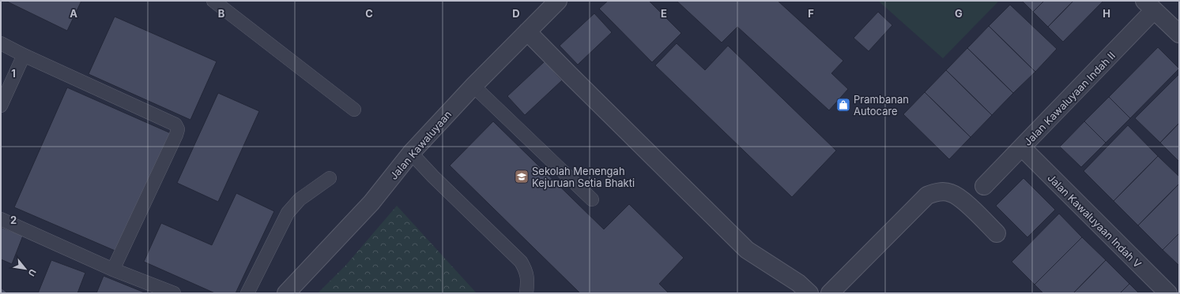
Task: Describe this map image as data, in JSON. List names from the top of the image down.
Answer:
{
  "streets": {
    "street": ["Jalan Kawaluyaan Indah II", "Jalan Kawaluyaan", "Jalan Kawaluyaan Indah V"]
  },
  "crossings": [
    ["Jalan Kawaluyaan Indah II", "Jalan Kawaluyaan Indah V"]
  ],
  "places": {
    "shop": ["Prambanan Autocare"],
    "school or university": ["Sekolah Menengah Kejuruan Setia Bhakti"]
  },
  "north": "bottom right",
  "grid": {
    "columns": [
      "A",
      "B",
      "C",
      "D",
      "E",
      "F",
      "G",
      "H"
    ],
    "rows": ["1", "2"]
  }
}
